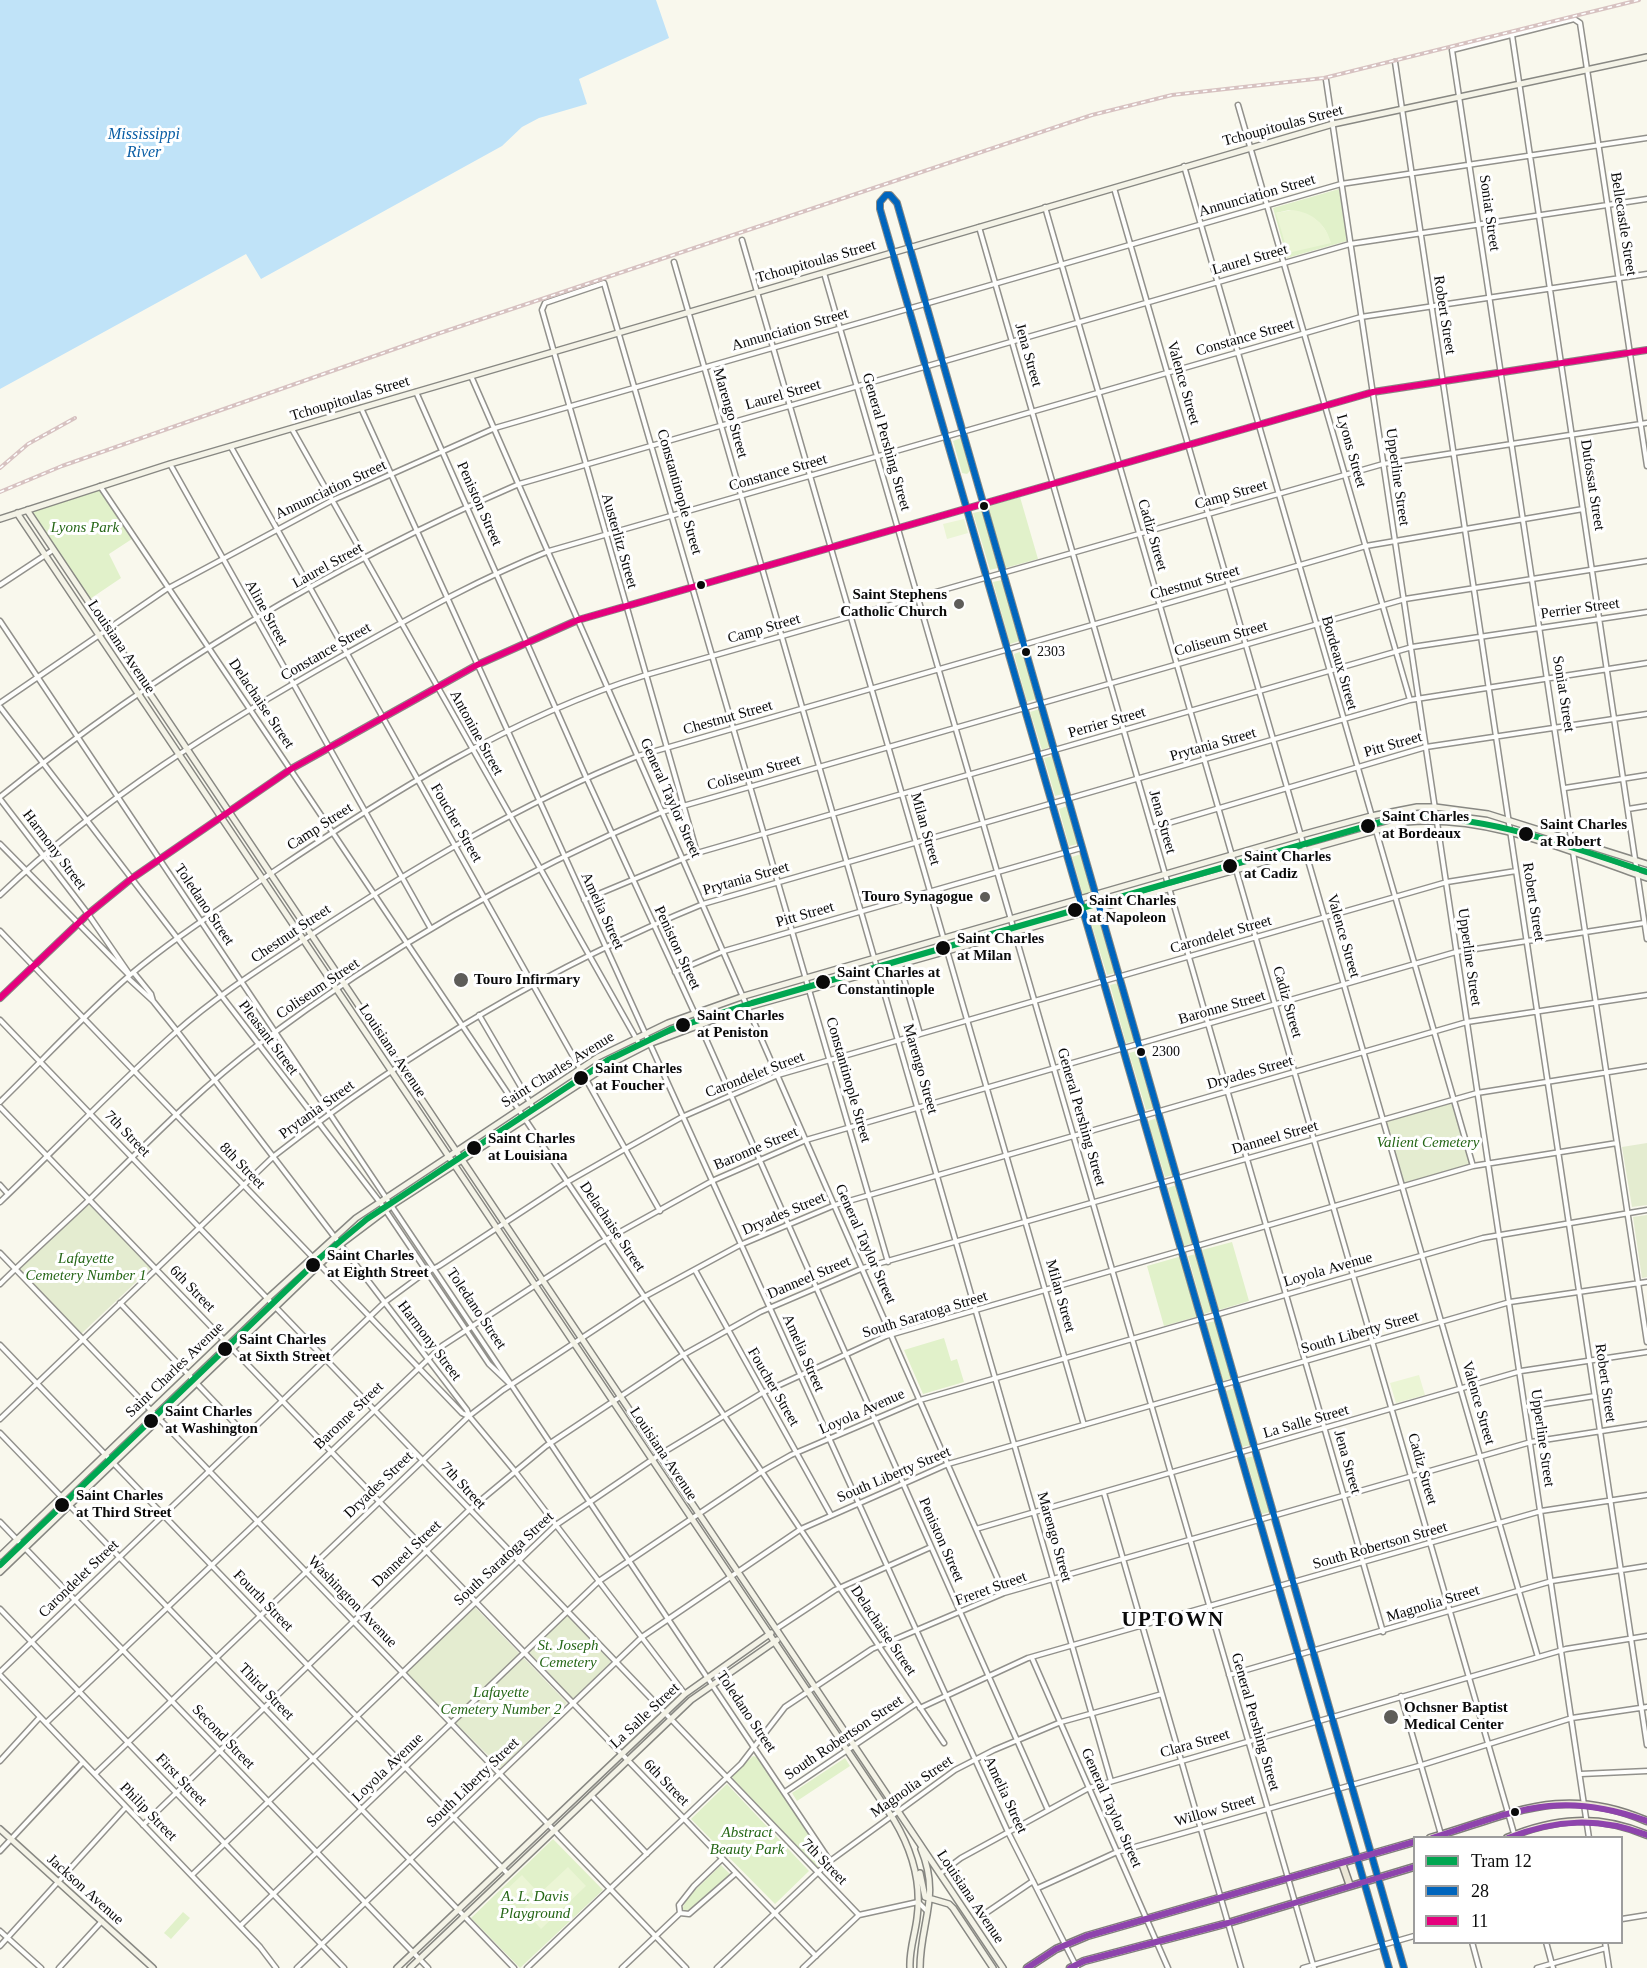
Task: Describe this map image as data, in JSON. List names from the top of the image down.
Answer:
{
  "streets": {
    "street": [
      "Tchoupitoulas Street",
      "Annunciation Street",
      "Soniat Street",
      "Bellecastle Street",
      "Laurel Street",
      "Robert Street",
      "Constance Street",
      "Jena Street",
      "Valence Street",
      "Marengo Street",
      "General Pershing Street",
      "Lyons Street",
      "Upperline Street",
      "Dufossat Street",
      "Constantinople Street",
      "Camp Street",
      "Peniston Street",
      "Cadiz Street",
      "Austerlitz Street",
      "Chestnut Street",
      "Perrier Street",
      "Aline Street",
      "Coliseum Street",
      "Louisiana Avenue",
      "Bordeaux Street",
      "Delachaise Street",
      "Antonine Street",
      "Prytania Street",
      "Pitt Street",
      "General Taylor Street",
      "Foucher Street",
      "Milan Street",
      "Harmony Street",
      "Toledano Street",
      "Amelia Street",
      "Carondelet Street",
      "Baronne Street",
      "Pleasant Street",
      "Saint Charles Avenue",
      "Dryades Street",
      "7th Street",
      "Danneel Street",
      "8th Street",
      "Loyola Avenue",
      "6th Street",
      "South Saratoga Street",
      "South Liberty Street",
      "La Salle Street",
      "South Robertson Street",
      "Freret Street",
      "Fourth Street",
      "Washington Avenue",
      "Magnolia Street",
      "Third Street",
      "Second Street",
      "Clara Street",
      "First Street",
      "Willow Street",
      "Philip Street",
      "Jackson Avenue"
    ]
  },
  "crossings": [
    ["Tchoupitoulas Street", "Soniat Street"],
    ["Tchoupitoulas Street", "Bellecastle Street"],
    ["Tchoupitoulas Street", "Robert Street"],
    ["Tchoupitoulas Street", "Jena Street"],
    ["Tchoupitoulas Street", "Valence Street"],
    ["Tchoupitoulas Street", "Marengo Street"],
    ["Tchoupitoulas Street", "General Pershing Street"],
    ["Tchoupitoulas Street", "Lyons Street"],
    ["Tchoupitoulas Street", "Upperline Street"],
    ["Tchoupitoulas Street", "Dufossat Street"],
    ["Tchoupitoulas Street", "Constantinople Street"],
    ["Tchoupitoulas Street", "Peniston Street"],
    ["Tchoupitoulas Street", "Cadiz Street"],
    ["Tchoupitoulas Street", "Austerlitz Street"],
    ["Tchoupitoulas Street", "Aline Street"],
    ["Tchoupitoulas Street", "Louisiana Avenue"],
    ["Tchoupitoulas Street", "Bordeaux Street"],
    ["Tchoupitoulas Street", "Delachaise Street"],
    ["Tchoupitoulas Street", "Antonine Street"],
    ["Tchoupitoulas Street", "General Taylor Street"],
    ["Tchoupitoulas Street", "Foucher Street"],
    ["Tchoupitoulas Street", "Milan Street"],
    ["Tchoupitoulas Street", "Amelia Street"],
    ["Annunciation Street", "Soniat Street"],
    ["Annunciation Street", "Bellecastle Street"],
    ["Annunciation Street", "Robert Street"],
    ["Annunciation Street", "Jena Street"],
    ["Annunciation Street", "Valence Street"],
    ["Annunciation Street", "Marengo Street"],
    ["Annunciation Street", "General Pershing Street"],
    ["Annunciation Street", "Lyons Street"],
    ["Annunciation Street", "Upperline Street"],
    ["Annunciation Street", "Dufossat Street"],
    ["Annunciation Street", "Constantinople Street"],
    ["Annunciation Street", "Peniston Street"],
    ["Annunciation Street", "Cadiz Street"],
    ["Annunciation Street", "Austerlitz Street"],
    ["Annunciation Street", "Aline Street"],
    ["Annunciation Street", "Louisiana Avenue"],
    ["Annunciation Street", "Bordeaux Street"],
    ["Annunciation Street", "Delachaise Street"],
    ["Annunciation Street", "Antonine Street"],
    ["Annunciation Street", "General Taylor Street"],
    ["Annunciation Street", "Foucher Street"],
    ["Annunciation Street", "Milan Street"],
    ["Annunciation Street", "Toledano Street"],
    ["Annunciation Street", "Amelia Street"],
    ["Annunciation Street", "Pleasant Street"],
    ["Soniat Street", "Bellecastle Street"],
    ["Soniat Street", "Laurel Street"],
    ["Soniat Street", "Constance Street"],
    ["Soniat Street", "Dufossat Street"],
    ["Soniat Street", "Camp Street"],
    ["Soniat Street", "Chestnut Street"],
    ["Soniat Street", "Perrier Street"],
    ["Soniat Street", "Coliseum Street"],
    ["Soniat Street", "Prytania Street"],
    ["Soniat Street", "Pitt Street"],
    ["Soniat Street", "Baronne Street"],
    ["Soniat Street", "Saint Charles Avenue"],
    ["Soniat Street", "Dryades Street"],
    ["Soniat Street", "Danneel Street"],
    ["Soniat Street", "Loyola Avenue"],
    ["Soniat Street", "South Saratoga Street"],
    ["Soniat Street", "South Liberty Street"],
    ["Bellecastle Street", "Laurel Street"],
    ["Bellecastle Street", "Constance Street"],
    ["Bellecastle Street", "Dufossat Street"],
    ["Bellecastle Street", "Camp Street"],
    ["Laurel Street", "Robert Street"],
    ["Laurel Street", "Jena Street"],
    ["Laurel Street", "Valence Street"],
    ["Laurel Street", "Marengo Street"],
    ["Laurel Street", "General Pershing Street"],
    ["Laurel Street", "Lyons Street"],
    ["Laurel Street", "Upperline Street"],
    ["Laurel Street", "Dufossat Street"],
    ["Laurel Street", "Constantinople Street"],
    ["Laurel Street", "Peniston Street"],
    ["Laurel Street", "Cadiz Street"],
    ["Laurel Street", "Austerlitz Street"],
    ["Laurel Street", "Aline Street"],
    ["Laurel Street", "Louisiana Avenue"],
    ["Laurel Street", "Bordeaux Street"],
    ["Laurel Street", "Delachaise Street"],
    ["Laurel Street", "Antonine Street"],
    ["Laurel Street", "General Taylor Street"],
    ["Laurel Street", "Foucher Street"],
    ["Laurel Street", "Milan Street"],
    ["Laurel Street", "Harmony Street"],
    ["Laurel Street", "Toledano Street"],
    ["Laurel Street", "Amelia Street"],
    ["Laurel Street", "Pleasant Street"],
    ["Robert Street", "Constance Street"],
    ["Robert Street", "Camp Street"],
    ["Robert Street", "Chestnut Street"],
    ["Robert Street", "Perrier Street"],
    ["Robert Street", "Coliseum Street"],
    ["Robert Street", "Prytania Street"],
    ["Robert Street", "Pitt Street"],
    ["Robert Street", "Carondelet Street"],
    ["Robert Street", "Baronne Street"],
    ["Robert Street", "Saint Charles Avenue"],
    ["Robert Street", "Dryades Street"],
    ["Robert Street", "Danneel Street"],
    ["Robert Street", "Loyola Avenue"],
    ["Robert Street", "South Saratoga Street"],
    ["Robert Street", "South Liberty Street"],
    ["Robert Street", "La Salle Street"],
    ["Robert Street", "South Robertson Street"],
    ["Robert Street", "Freret Street"],
    ["Robert Street", "Magnolia Street"],
    ["Robert Street", "Clara Street"],
    ["Robert Street", "Willow Street"],
    ["Constance Street", "Jena Street"],
    ["Constance Street", "Valence Street"],
    ["Constance Street", "Marengo Street"],
    ["Constance Street", "General Pershing Street"],
    ["Constance Street", "Lyons Street"],
    ["Constance Street", "Upperline Street"],
    ["Constance Street", "Dufossat Street"],
    ["Constance Street", "Constantinople Street"],
    ["Constance Street", "Peniston Street"],
    ["Constance Street", "Cadiz Street"],
    ["Constance Street", "Austerlitz Street"],
    ["Constance Street", "Aline Street"],
    ["Constance Street", "Louisiana Avenue"],
    ["Constance Street", "Bordeaux Street"],
    ["Constance Street", "Delachaise Street"],
    ["Constance Street", "Antonine Street"],
    ["Constance Street", "General Taylor Street"],
    ["Constance Street", "Foucher Street"],
    ["Constance Street", "Milan Street"],
    ["Constance Street", "Harmony Street"],
    ["Constance Street", "Toledano Street"],
    ["Constance Street", "Amelia Street"],
    ["Constance Street", "Pleasant Street"],
    ["Jena Street", "Camp Street"],
    ["Jena Street", "Chestnut Street"],
    ["Jena Street", "Perrier Street"],
    ["Jena Street", "Coliseum Street"],
    ["Jena Street", "Prytania Street"],
    ["Jena Street", "Pitt Street"],
    ["Jena Street", "Carondelet Street"],
    ["Jena Street", "Baronne Street"],
    ["Jena Street", "Saint Charles Avenue"],
    ["Jena Street", "Dryades Street"],
    ["Jena Street", "Danneel Street"],
    ["Jena Street", "Loyola Avenue"],
    ["Jena Street", "South Saratoga Street"],
    ["Jena Street", "South Liberty Street"],
    ["Jena Street", "La Salle Street"],
    ["Jena Street", "South Robertson Street"],
    ["Jena Street", "Freret Street"],
    ["Jena Street", "Magnolia Street"],
    ["Valence Street", "Camp Street"],
    ["Valence Street", "Chestnut Street"],
    ["Valence Street", "Perrier Street"],
    ["Valence Street", "Coliseum Street"],
    ["Valence Street", "Prytania Street"],
    ["Valence Street", "Pitt Street"],
    ["Valence Street", "Carondelet Street"],
    ["Valence Street", "Baronne Street"],
    ["Valence Street", "Saint Charles Avenue"],
    ["Valence Street", "Dryades Street"],
    ["Valence Street", "Danneel Street"],
    ["Valence Street", "Loyola Avenue"],
    ["Valence Street", "South Saratoga Street"],
    ["Valence Street", "South Liberty Street"],
    ["Valence Street", "La Salle Street"],
    ["Valence Street", "South Robertson Street"],
    ["Valence Street", "Freret Street"],
    ["Valence Street", "Magnolia Street"],
    ["Valence Street", "Clara Street"],
    ["Marengo Street", "Camp Street"],
    ["Marengo Street", "Chestnut Street"],
    ["Marengo Street", "Perrier Street"],
    ["Marengo Street", "Coliseum Street"],
    ["Marengo Street", "Prytania Street"],
    ["Marengo Street", "Pitt Street"],
    ["Marengo Street", "Carondelet Street"],
    ["Marengo Street", "Baronne Street"],
    ["Marengo Street", "Saint Charles Avenue"],
    ["Marengo Street", "Dryades Street"],
    ["Marengo Street", "Danneel Street"],
    ["Marengo Street", "Loyola Avenue"],
    ["Marengo Street", "South Saratoga Street"],
    ["Marengo Street", "South Liberty Street"],
    ["Marengo Street", "La Salle Street"],
    ["Marengo Street", "South Robertson Street"],
    ["Marengo Street", "Freret Street"],
    ["Marengo Street", "Magnolia Street"],
    ["Marengo Street", "Clara Street"],
    ["General Pershing Street", "Camp Street"],
    ["General Pershing Street", "Chestnut Street"],
    ["General Pershing Street", "Perrier Street"],
    ["General Pershing Street", "Coliseum Street"],
    ["General Pershing Street", "Prytania Street"],
    ["General Pershing Street", "Pitt Street"],
    ["General Pershing Street", "Carondelet Street"],
    ["General Pershing Street", "Baronne Street"],
    ["General Pershing Street", "Saint Charles Avenue"],
    ["General Pershing Street", "Dryades Street"],
    ["General Pershing Street", "Danneel Street"],
    ["General Pershing Street", "Loyola Avenue"],
    ["General Pershing Street", "South Saratoga Street"],
    ["General Pershing Street", "South Liberty Street"],
    ["General Pershing Street", "La Salle Street"],
    ["General Pershing Street", "South Robertson Street"],
    ["General Pershing Street", "Freret Street"],
    ["General Pershing Street", "Magnolia Street"],
    ["General Pershing Street", "Clara Street"],
    ["General Pershing Street", "Willow Street"],
    ["Lyons Street", "Camp Street"],
    ["Lyons Street", "Chestnut Street"],
    ["Lyons Street", "Perrier Street"],
    ["Lyons Street", "Coliseum Street"],
    ["Lyons Street", "Prytania Street"],
    ["Upperline Street", "Camp Street"],
    ["Upperline Street", "Chestnut Street"],
    ["Upperline Street", "Perrier Street"],
    ["Upperline Street", "Coliseum Street"],
    ["Upperline Street", "Prytania Street"],
    ["Upperline Street", "Pitt Street"],
    ["Upperline Street", "Carondelet Street"],
    ["Upperline Street", "Baronne Street"],
    ["Upperline Street", "Saint Charles Avenue"],
    ["Upperline Street", "Dryades Street"],
    ["Upperline Street", "Danneel Street"],
    ["Upperline Street", "Loyola Avenue"],
    ["Upperline Street", "South Saratoga Street"],
    ["Upperline Street", "South Liberty Street"],
    ["Upperline Street", "La Salle Street"],
    ["Upperline Street", "South Robertson Street"],
    ["Upperline Street", "Freret Street"],
    ["Upperline Street", "Magnolia Street"],
    ["Upperline Street", "Clara Street"],
    ["Upperline Street", "Willow Street"],
    ["Dufossat Street", "Camp Street"],
    ["Dufossat Street", "Chestnut Street"],
    ["Dufossat Street", "Perrier Street"],
    ["Dufossat Street", "Coliseum Street"],
    ["Dufossat Street", "Prytania Street"],
    ["Dufossat Street", "Pitt Street"],
    ["Dufossat Street", "Baronne Street"],
    ["Dufossat Street", "Saint Charles Avenue"],
    ["Constantinople Street", "Camp Street"],
    ["Constantinople Street", "Austerlitz Street"],
    ["Constantinople Street", "Chestnut Street"],
    ["Constantinople Street", "Perrier Street"],
    ["Constantinople Street", "Coliseum Street"],
    ["Constantinople Street", "Prytania Street"],
    ["Constantinople Street", "Pitt Street"],
    ["Constantinople Street", "Carondelet Street"],
    ["Constantinople Street", "Baronne Street"],
    ["Constantinople Street", "Saint Charles Avenue"],
    ["Constantinople Street", "Dryades Street"],
    ["Constantinople Street", "Danneel Street"],
    ["Camp Street", "Peniston Street"],
    ["Camp Street", "Cadiz Street"],
    ["Camp Street", "Austerlitz Street"],
    ["Camp Street", "Aline Street"],
    ["Camp Street", "Louisiana Avenue"],
    ["Camp Street", "Bordeaux Street"],
    ["Camp Street", "Delachaise Street"],
    ["Camp Street", "Antonine Street"],
    ["Camp Street", "General Taylor Street"],
    ["Camp Street", "Foucher Street"],
    ["Camp Street", "Milan Street"],
    ["Camp Street", "Harmony Street"],
    ["Camp Street", "Toledano Street"],
    ["Camp Street", "Amelia Street"],
    ["Camp Street", "Pleasant Street"],
    ["Camp Street", "7th Street"],
    ["Camp Street", "8th Street"],
    ["Peniston Street", "Chestnut Street"],
    ["Peniston Street", "Perrier Street"],
    ["Peniston Street", "Coliseum Street"],
    ["Peniston Street", "Prytania Street"],
    ["Peniston Street", "Pitt Street"],
    ["Peniston Street", "Carondelet Street"],
    ["Peniston Street", "Baronne Street"],
    ["Peniston Street", "Saint Charles Avenue"],
    ["Peniston Street", "Dryades Street"],
    ["Peniston Street", "Danneel Street"],
    ["Peniston Street", "Loyola Avenue"],
    ["Peniston Street", "South Saratoga Street"],
    ["Peniston Street", "South Liberty Street"],
    ["Peniston Street", "La Salle Street"],
    ["Peniston Street", "South Robertson Street"],
    ["Peniston Street", "Freret Street"],
    ["Peniston Street", "Magnolia Street"],
    ["Peniston Street", "Clara Street"],
    ["Cadiz Street", "Chestnut Street"],
    ["Cadiz Street", "Perrier Street"],
    ["Cadiz Street", "Coliseum Street"],
    ["Cadiz Street", "Prytania Street"],
    ["Cadiz Street", "Pitt Street"],
    ["Cadiz Street", "Carondelet Street"],
    ["Cadiz Street", "Baronne Street"],
    ["Cadiz Street", "Saint Charles Avenue"],
    ["Cadiz Street", "Dryades Street"],
    ["Cadiz Street", "Danneel Street"],
    ["Cadiz Street", "Loyola Avenue"],
    ["Cadiz Street", "South Saratoga Street"],
    ["Cadiz Street", "South Liberty Street"],
    ["Cadiz Street", "La Salle Street"],
    ["Cadiz Street", "South Robertson Street"],
    ["Cadiz Street", "Freret Street"],
    ["Cadiz Street", "Magnolia Street"],
    ["Cadiz Street", "Clara Street"],
    ["Cadiz Street", "Willow Street"],
    ["Austerlitz Street", "Chestnut Street"],
    ["Austerlitz Street", "Perrier Street"],
    ["Austerlitz Street", "Coliseum Street"],
    ["Chestnut Street", "Aline Street"],
    ["Chestnut Street", "Louisiana Avenue"],
    ["Chestnut Street", "Bordeaux Street"],
    ["Chestnut Street", "Delachaise Street"],
    ["Chestnut Street", "Antonine Street"],
    ["Chestnut Street", "General Taylor Street"],
    ["Chestnut Street", "Foucher Street"],
    ["Chestnut Street", "Milan Street"],
    ["Chestnut Street", "Harmony Street"],
    ["Chestnut Street", "Toledano Street"],
    ["Chestnut Street", "Amelia Street"],
    ["Chestnut Street", "Pleasant Street"],
    ["Chestnut Street", "7th Street"],
    ["Chestnut Street", "8th Street"],
    ["Chestnut Street", "6th Street"],
    ["Perrier Street", "Bordeaux Street"],
    ["Perrier Street", "General Taylor Street"],
    ["Perrier Street", "Milan Street"],
    ["Perrier Street", "Amelia Street"],
    ["Aline Street", "Coliseum Street"],
    ["Coliseum Street", "Louisiana Avenue"],
    ["Coliseum Street", "Bordeaux Street"],
    ["Coliseum Street", "Delachaise Street"],
    ["Coliseum Street", "Antonine Street"],
    ["Coliseum Street", "General Taylor Street"],
    ["Coliseum Street", "Foucher Street"],
    ["Coliseum Street", "Milan Street"],
    ["Coliseum Street", "Harmony Street"],
    ["Coliseum Street", "Toledano Street"],
    ["Coliseum Street", "Amelia Street"],
    ["Coliseum Street", "Pleasant Street"],
    ["Coliseum Street", "7th Street"],
    ["Coliseum Street", "8th Street"],
    ["Coliseum Street", "6th Street"],
    ["Coliseum Street", "Washington Avenue"],
    ["Louisiana Avenue", "Prytania Street"],
    ["Louisiana Avenue", "Carondelet Street"],
    ["Louisiana Avenue", "Baronne Street"],
    ["Louisiana Avenue", "Saint Charles Avenue"],
    ["Louisiana Avenue", "Dryades Street"],
    ["Louisiana Avenue", "Danneel Street"],
    ["Louisiana Avenue", "Loyola Avenue"],
    ["Louisiana Avenue", "South Saratoga Street"],
    ["Louisiana Avenue", "South Liberty Street"],
    ["Louisiana Avenue", "La Salle Street"],
    ["Louisiana Avenue", "South Robertson Street"],
    ["Louisiana Avenue", "Freret Street"],
    ["Louisiana Avenue", "Magnolia Street"],
    ["Louisiana Avenue", "Clara Street"],
    ["Bordeaux Street", "Prytania Street"],
    ["Bordeaux Street", "Pitt Street"],
    ["Bordeaux Street", "Carondelet Street"],
    ["Bordeaux Street", "Baronne Street"],
    ["Bordeaux Street", "Saint Charles Avenue"],
    ["Bordeaux Street", "Dryades Street"],
    ["Bordeaux Street", "Danneel Street"],
    ["Bordeaux Street", "South Saratoga Street"],
    ["Delachaise Street", "Prytania Street"],
    ["Delachaise Street", "Carondelet Street"],
    ["Delachaise Street", "Baronne Street"],
    ["Delachaise Street", "Saint Charles Avenue"],
    ["Delachaise Street", "Dryades Street"],
    ["Delachaise Street", "Danneel Street"],
    ["Delachaise Street", "Loyola Avenue"],
    ["Delachaise Street", "South Saratoga Street"],
    ["Delachaise Street", "South Liberty Street"],
    ["Delachaise Street", "La Salle Street"],
    ["Delachaise Street", "South Robertson Street"],
    ["Delachaise Street", "Freret Street"],
    ["Antonine Street", "Prytania Street"],
    ["Antonine Street", "Saint Charles Avenue"],
    ["Prytania Street", "General Taylor Street"],
    ["Prytania Street", "Foucher Street"],
    ["Prytania Street", "Milan Street"],
    ["Prytania Street", "Harmony Street"],
    ["Prytania Street", "Toledano Street"],
    ["Prytania Street", "Amelia Street"],
    ["Prytania Street", "Pleasant Street"],
    ["Prytania Street", "7th Street"],
    ["Prytania Street", "8th Street"],
    ["Prytania Street", "6th Street"],
    ["Prytania Street", "Fourth Street"],
    ["Prytania Street", "Washington Avenue"],
    ["Pitt Street", "General Taylor Street"],
    ["Pitt Street", "Milan Street"],
    ["General Taylor Street", "Carondelet Street"],
    ["General Taylor Street", "Baronne Street"],
    ["General Taylor Street", "Saint Charles Avenue"],
    ["General Taylor Street", "Dryades Street"],
    ["General Taylor Street", "Danneel Street"],
    ["General Taylor Street", "Loyola Avenue"],
    ["General Taylor Street", "South Saratoga Street"],
    ["General Taylor Street", "South Liberty Street"],
    ["General Taylor Street", "La Salle Street"],
    ["General Taylor Street", "South Robertson Street"],
    ["General Taylor Street", "Freret Street"],
    ["General Taylor Street", "Magnolia Street"],
    ["General Taylor Street", "Clara Street"],
    ["General Taylor Street", "Willow Street"],
    ["Foucher Street", "Carondelet Street"],
    ["Foucher Street", "Baronne Street"],
    ["Foucher Street", "Saint Charles Avenue"],
    ["Foucher Street", "Dryades Street"],
    ["Foucher Street", "Danneel Street"],
    ["Foucher Street", "Loyola Avenue"],
    ["Foucher Street", "South Saratoga Street"],
    ["Foucher Street", "South Liberty Street"],
    ["Milan Street", "Carondelet Street"],
    ["Milan Street", "Baronne Street"],
    ["Milan Street", "Saint Charles Avenue"],
    ["Milan Street", "Dryades Street"],
    ["Milan Street", "Danneel Street"],
    ["Milan Street", "Loyola Avenue"],
    ["Milan Street", "South Saratoga Street"],
    ["Milan Street", "South Liberty Street"],
    ["Harmony Street", "Carondelet Street"],
    ["Harmony Street", "Baronne Street"],
    ["Harmony Street", "Saint Charles Avenue"],
    ["Harmony Street", "Dryades Street"],
    ["Harmony Street", "Danneel Street"],
    ["Harmony Street", "8th Street"],
    ["Harmony Street", "Loyola Avenue"],
    ["Harmony Street", "South Saratoga Street"],
    ["Harmony Street", "South Liberty Street"],
    ["Harmony Street", "La Salle Street"],
    ["Toledano Street", "Carondelet Street"],
    ["Toledano Street", "Baronne Street"],
    ["Toledano Street", "Pleasant Street"],
    ["Toledano Street", "Saint Charles Avenue"],
    ["Toledano Street", "Dryades Street"],
    ["Toledano Street", "Danneel Street"],
    ["Toledano Street", "Loyola Avenue"],
    ["Toledano Street", "South Saratoga Street"],
    ["Toledano Street", "South Liberty Street"],
    ["Toledano Street", "La Salle Street"],
    ["Toledano Street", "South Robertson Street"],
    ["Toledano Street", "Freret Street"],
    ["Toledano Street", "Magnolia Street"],
    ["Amelia Street", "Carondelet Street"],
    ["Amelia Street", "Baronne Street"],
    ["Amelia Street", "Saint Charles Avenue"],
    ["Amelia Street", "Dryades Street"],
    ["Amelia Street", "Danneel Street"],
    ["Amelia Street", "Loyola Avenue"],
    ["Amelia Street", "South Saratoga Street"],
    ["Amelia Street", "South Liberty Street"],
    ["Amelia Street", "La Salle Street"],
    ["Amelia Street", "South Robertson Street"],
    ["Amelia Street", "Freret Street"],
    ["Amelia Street", "Magnolia Street"],
    ["Amelia Street", "Clara Street"],
    ["Amelia Street", "Willow Street"],
    ["Carondelet Street", "Pleasant Street"],
    ["Carondelet Street", "7th Street"],
    ["Carondelet Street", "8th Street"],
    ["Carondelet Street", "6th Street"],
    ["Carondelet Street", "Fourth Street"],
    ["Carondelet Street", "Washington Avenue"],
    ["Carondelet Street", "Third Street"],
    ["Carondelet Street", "Second Street"],
    ["Carondelet Street", "First Street"],
    ["Carondelet Street", "Philip Street"],
    ["Baronne Street", "Pleasant Street"],
    ["Baronne Street", "7th Street"],
    ["Baronne Street", "8th Street"],
    ["Baronne Street", "6th Street"],
    ["Baronne Street", "Fourth Street"],
    ["Baronne Street", "Washington Avenue"],
    ["Baronne Street", "Third Street"],
    ["Baronne Street", "Second Street"],
    ["Baronne Street", "First Street"],
    ["Baronne Street", "Philip Street"],
    ["Pleasant Street", "Saint Charles Avenue"],
    ["Pleasant Street", "Dryades Street"],
    ["Saint Charles Avenue", "7th Street"],
    ["Saint Charles Avenue", "8th Street"],
    ["Saint Charles Avenue", "6th Street"],
    ["Saint Charles Avenue", "Fourth Street"],
    ["Saint Charles Avenue", "Washington Avenue"],
    ["Saint Charles Avenue", "Third Street"],
    ["Saint Charles Avenue", "Second Street"],
    ["Dryades Street", "7th Street"],
    ["Dryades Street", "8th Street"],
    ["Dryades Street", "6th Street"],
    ["Dryades Street", "Fourth Street"],
    ["Dryades Street", "Washington Avenue"],
    ["Dryades Street", "Third Street"],
    ["Dryades Street", "Second Street"],
    ["Dryades Street", "First Street"],
    ["Dryades Street", "Philip Street"],
    ["7th Street", "Danneel Street"],
    ["7th Street", "Loyola Avenue"],
    ["7th Street", "South Saratoga Street"],
    ["7th Street", "South Liberty Street"],
    ["7th Street", "La Salle Street"],
    ["7th Street", "Freret Street"],
    ["7th Street", "Magnolia Street"],
    ["Danneel Street", "6th Street"],
    ["Danneel Street", "Fourth Street"],
    ["Danneel Street", "Washington Avenue"],
    ["Danneel Street", "Third Street"],
    ["Danneel Street", "Second Street"],
    ["Danneel Street", "First Street"],
    ["Danneel Street", "Philip Street"],
    ["Loyola Avenue", "6th Street"],
    ["Loyola Avenue", "Fourth Street"],
    ["Loyola Avenue", "Washington Avenue"],
    ["Loyola Avenue", "Third Street"],
    ["Loyola Avenue", "Second Street"],
    ["Loyola Avenue", "First Street"],
    ["Loyola Avenue", "Philip Street"],
    ["6th Street", "South Saratoga Street"],
    ["6th Street", "South Liberty Street"],
    ["6th Street", "La Salle Street"],
    ["6th Street", "Freret Street"],
    ["6th Street", "Magnolia Street"],
    ["South Saratoga Street", "Fourth Street"],
    ["South Saratoga Street", "Washington Avenue"],
    ["South Saratoga Street", "Third Street"],
    ["South Saratoga Street", "Second Street"],
    ["South Saratoga Street", "First Street"],
    ["South Saratoga Street", "Philip Street"],
    ["South Liberty Street", "Fourth Street"],
    ["South Liberty Street", "Washington Avenue"],
    ["South Liberty Street", "Third Street"],
    ["South Liberty Street", "Second Street"],
    ["South Liberty Street", "First Street"],
    ["La Salle Street", "Fourth Street"],
    ["La Salle Street", "Washington Avenue"],
    ["La Salle Street", "Third Street"],
    ["La Salle Street", "Second Street"],
    ["Freret Street", "Washington Avenue"]
  ],
  "districts": ["UPTOWN"],
  "water": ["Mississippi River"],
  "parks": [
    "Lyons Park",
    "Valient Cemetery",
    "Lafayette Cemetery Number 1",
    "St. Joseph Cemetery",
    "Lafayette Cemetery Number 2",
    "Abstract Beauty Park",
    "A. L. Davis Playground"
  ],
  "places": [
    "Saint Stephens Catholic Church",
    "2303",
    "Saint Charles at Bordeaux",
    "Saint Charles at Robert",
    "Saint Charles at Cadiz",
    "Touro Synagogue",
    "Saint Charles at Napoleon",
    "Saint Charles at Milan",
    "Touro Infirmary",
    "Saint Charles at Constantinople",
    "Saint Charles at Peniston",
    "2300",
    "Saint Charles at Foucher",
    "Saint Charles at Louisiana",
    "Saint Charles at Eighth Street",
    "Saint Charles at Sixth Street",
    "Saint Charles at Washington",
    "Saint Charles at Third Street",
    "Ochsner Baptist Medical Center"
  ],
  "lines": ["transit line 28", "transit line 11", "tram line 12"],
  "legend": ["Tram 12", "28", "11"]
}
